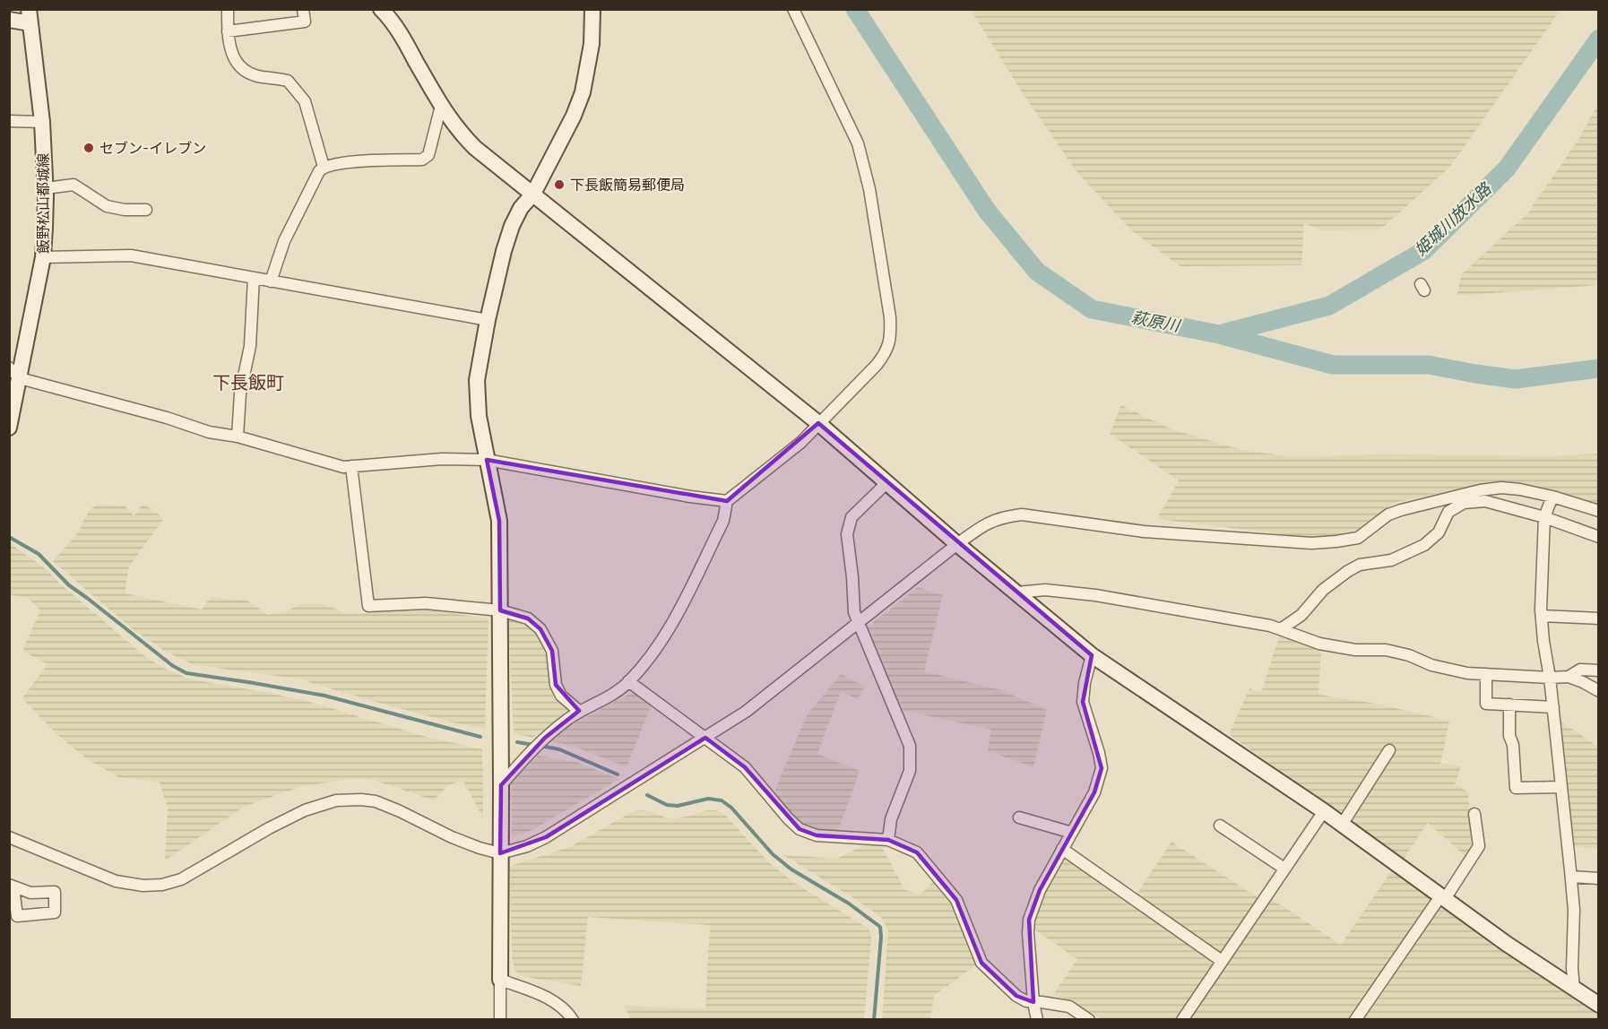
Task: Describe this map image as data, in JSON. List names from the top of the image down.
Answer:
{
  "streets": {
    "street": ["飯野松山都城線"]
  },
  "districts": ["下長飯町"],
  "water": ["姫城川放水路", "萩原川"],
  "places": ["セブン-イレブン", "下長飯簡易郵便局"]
}
